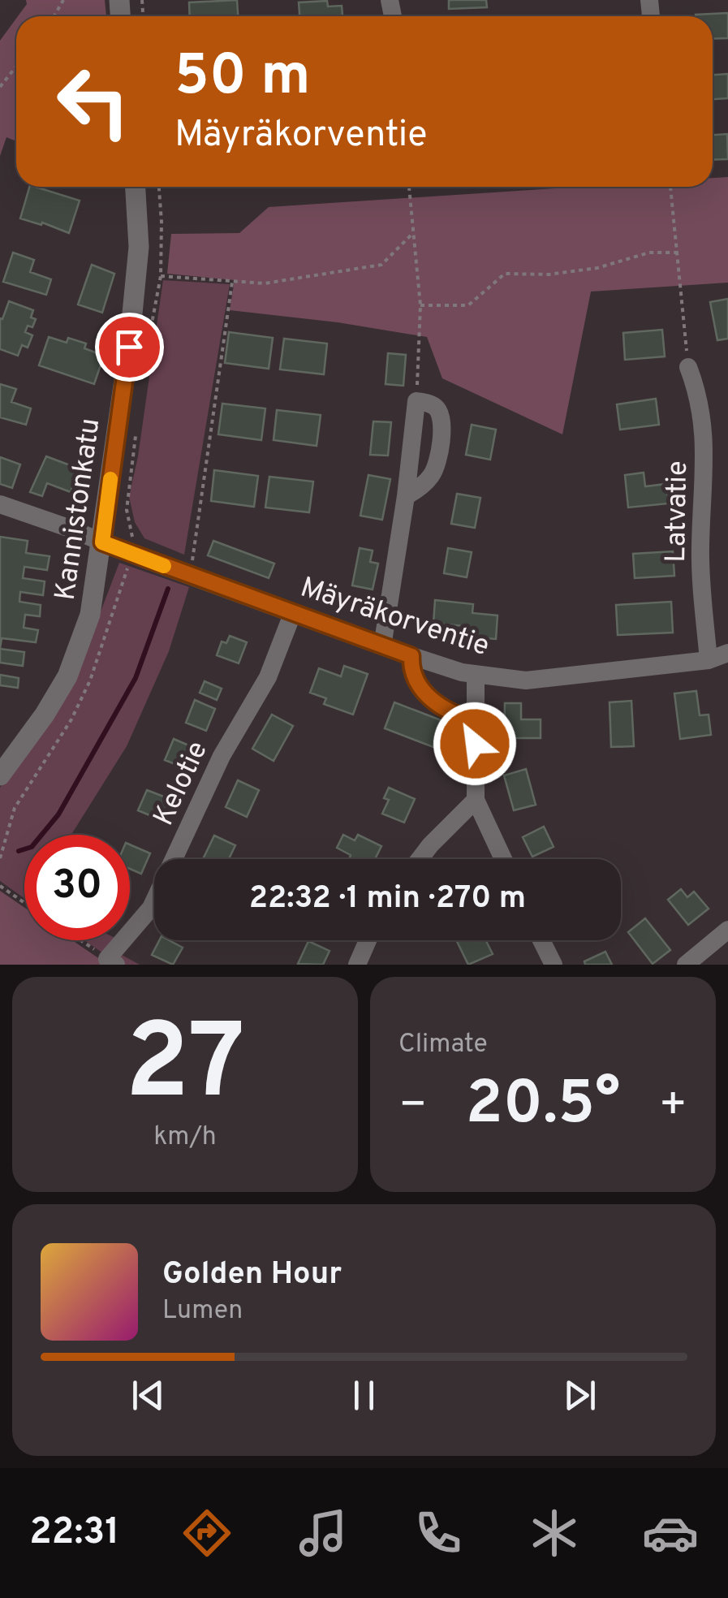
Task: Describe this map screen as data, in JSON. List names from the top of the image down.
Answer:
{
  "streets": {
    "street": [
      "Kannistonkatu",
      "Latvatie",
      "Mäyräkorventie",
      "Kelotie"
    ]
  },
  "crossings": [
    ["Kannistonkatu", "Mäyräkorventie"],
    ["Latvatie", "Mäyräkorventie"],
    ["Mäyräkorventie", "Kelotie"]
  ],
  "page": {
    "turn": ["50 m", "Mäyräkorventie"],
    "limit": "30",
    "trip": "22:32 · 1 min · 270 m",
    "tile": [
      ["27", "km/h"],
      "Climate"
    ],
    "heat": ["−", "20.5°", "+"],
    "song": ["Golden Hour", "Lumen"],
    "tabs": "22:31"
  }
}
